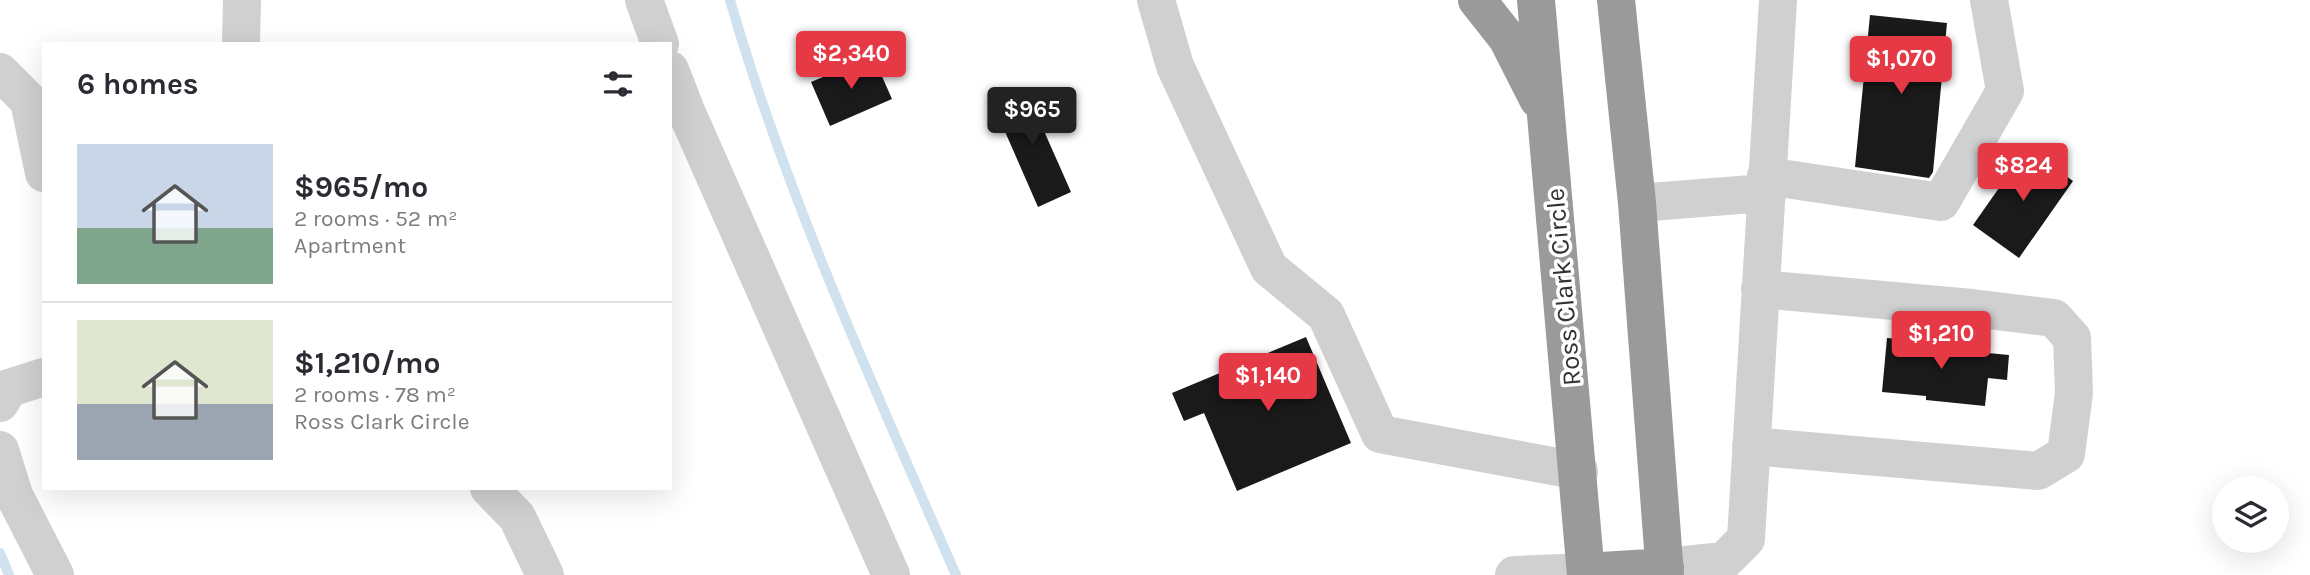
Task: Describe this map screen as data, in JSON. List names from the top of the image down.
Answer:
{
  "streets": {
    "highway": ["Ross Clark Circle"]
  },
  "page": {
    "price": [
      "$2,340",
      "$1,070",
      "$965",
      "$824",
      "$1,210",
      "$1,140"
    ],
    "heading": "6 homes",
    "list": [
      {
        "name": "$965/mo",
        "note": "2 rooms · 52 m² · Apartment"
      },
      {
        "name": "$1,210/mo",
        "note": "2 rooms · 78 m² · Ross Clark Circle"
      }
    ]
  }
}
